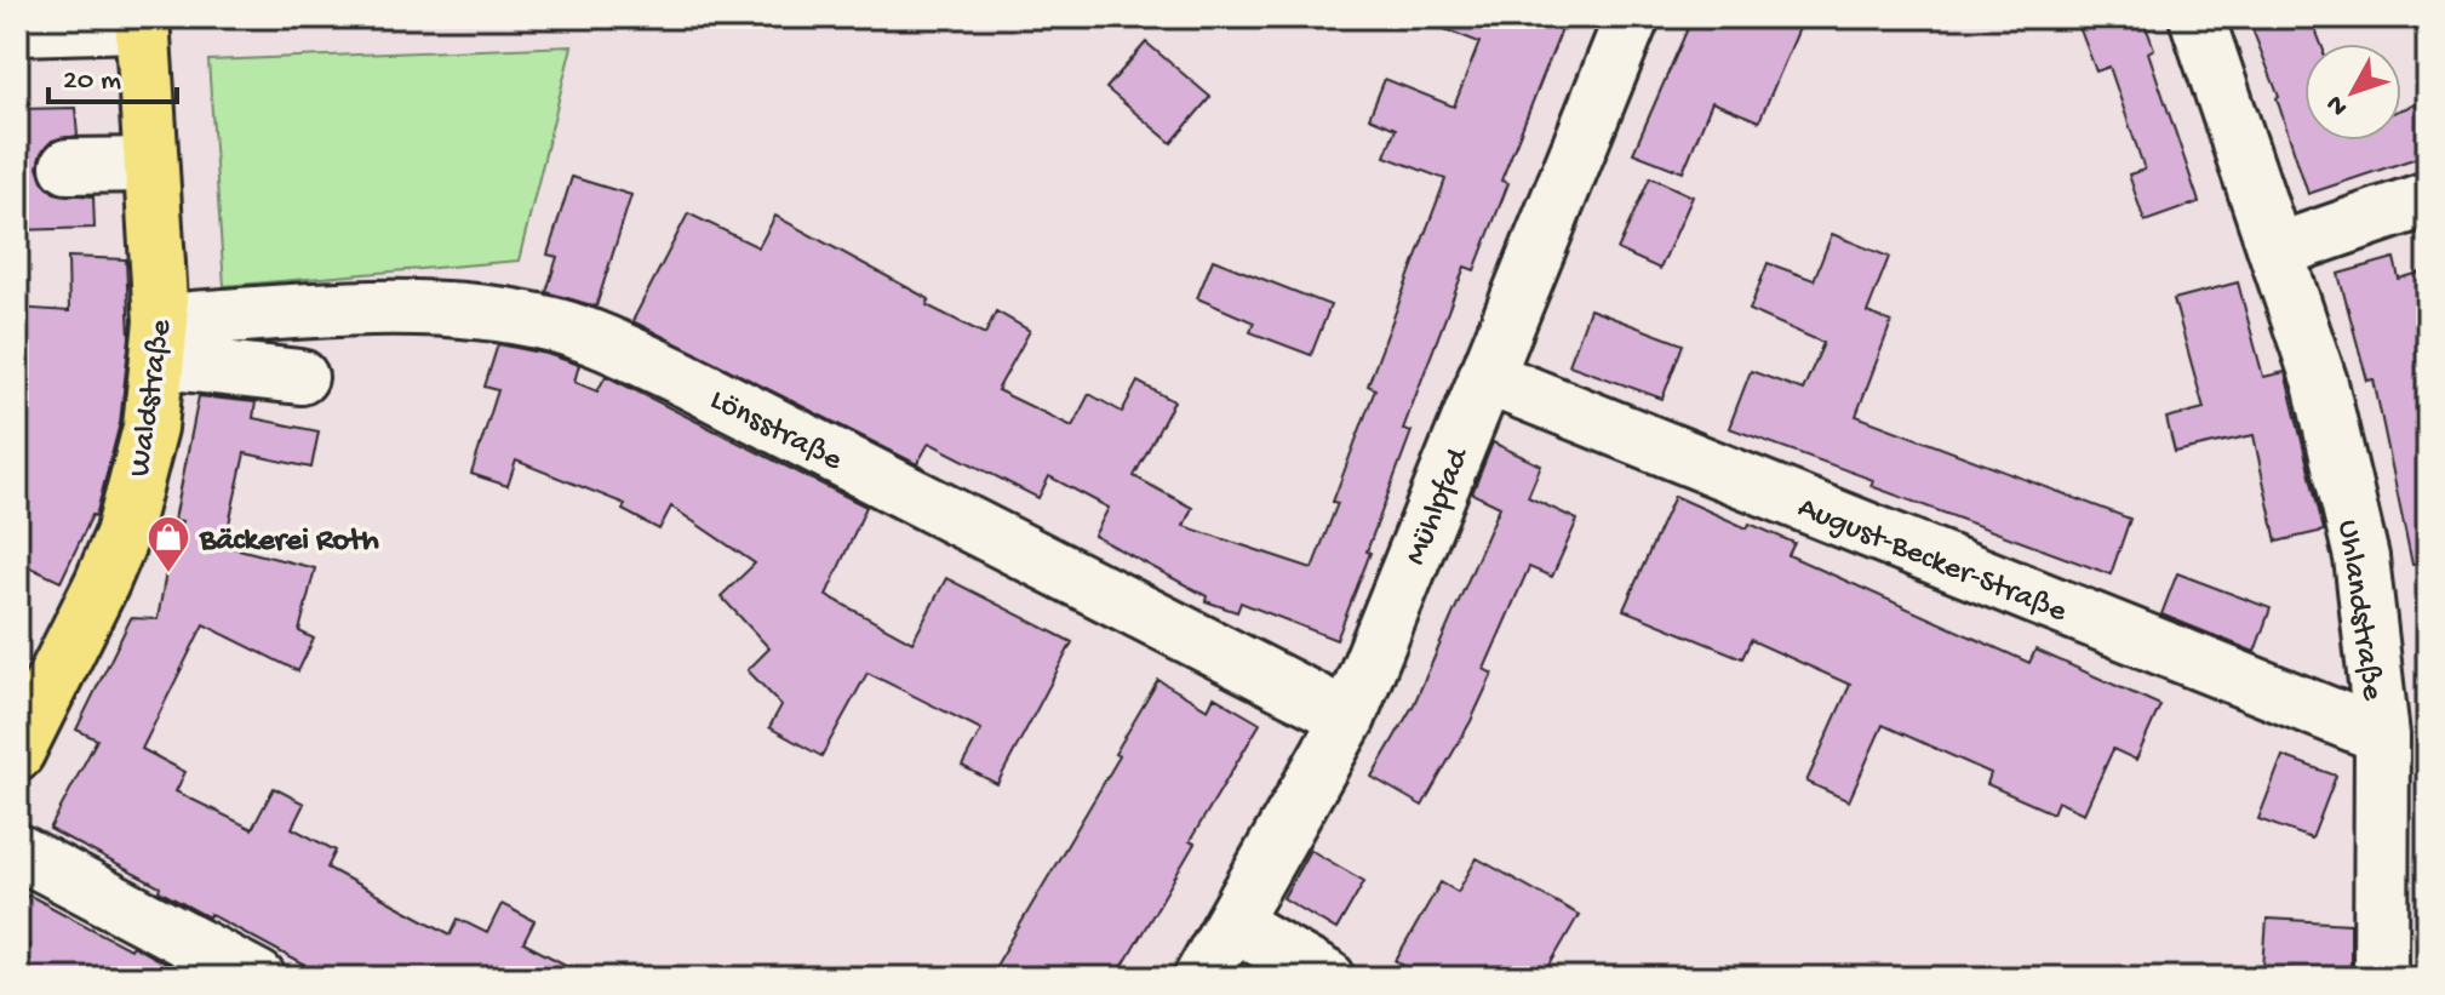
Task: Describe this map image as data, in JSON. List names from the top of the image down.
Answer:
{
  "streets": {
    "main road": ["Waldstraße"],
    "street": [
      "Lönsstraße",
      "Mühlpfad",
      "August-Becker-Straße",
      "Uhlandstraße"
    ]
  },
  "crossings": [
    ["Waldstraße", "Lönsstraße"],
    ["Lönsstraße", "Mühlpfad"],
    ["Mühlpfad", "August-Becker-Straße"],
    ["August-Becker-Straße", "Uhlandstraße"]
  ],
  "places": {
    "shop": ["Bäckerei Roth"]
  },
  "scale_bar": "20 m",
  "north": "bottom left"
}
